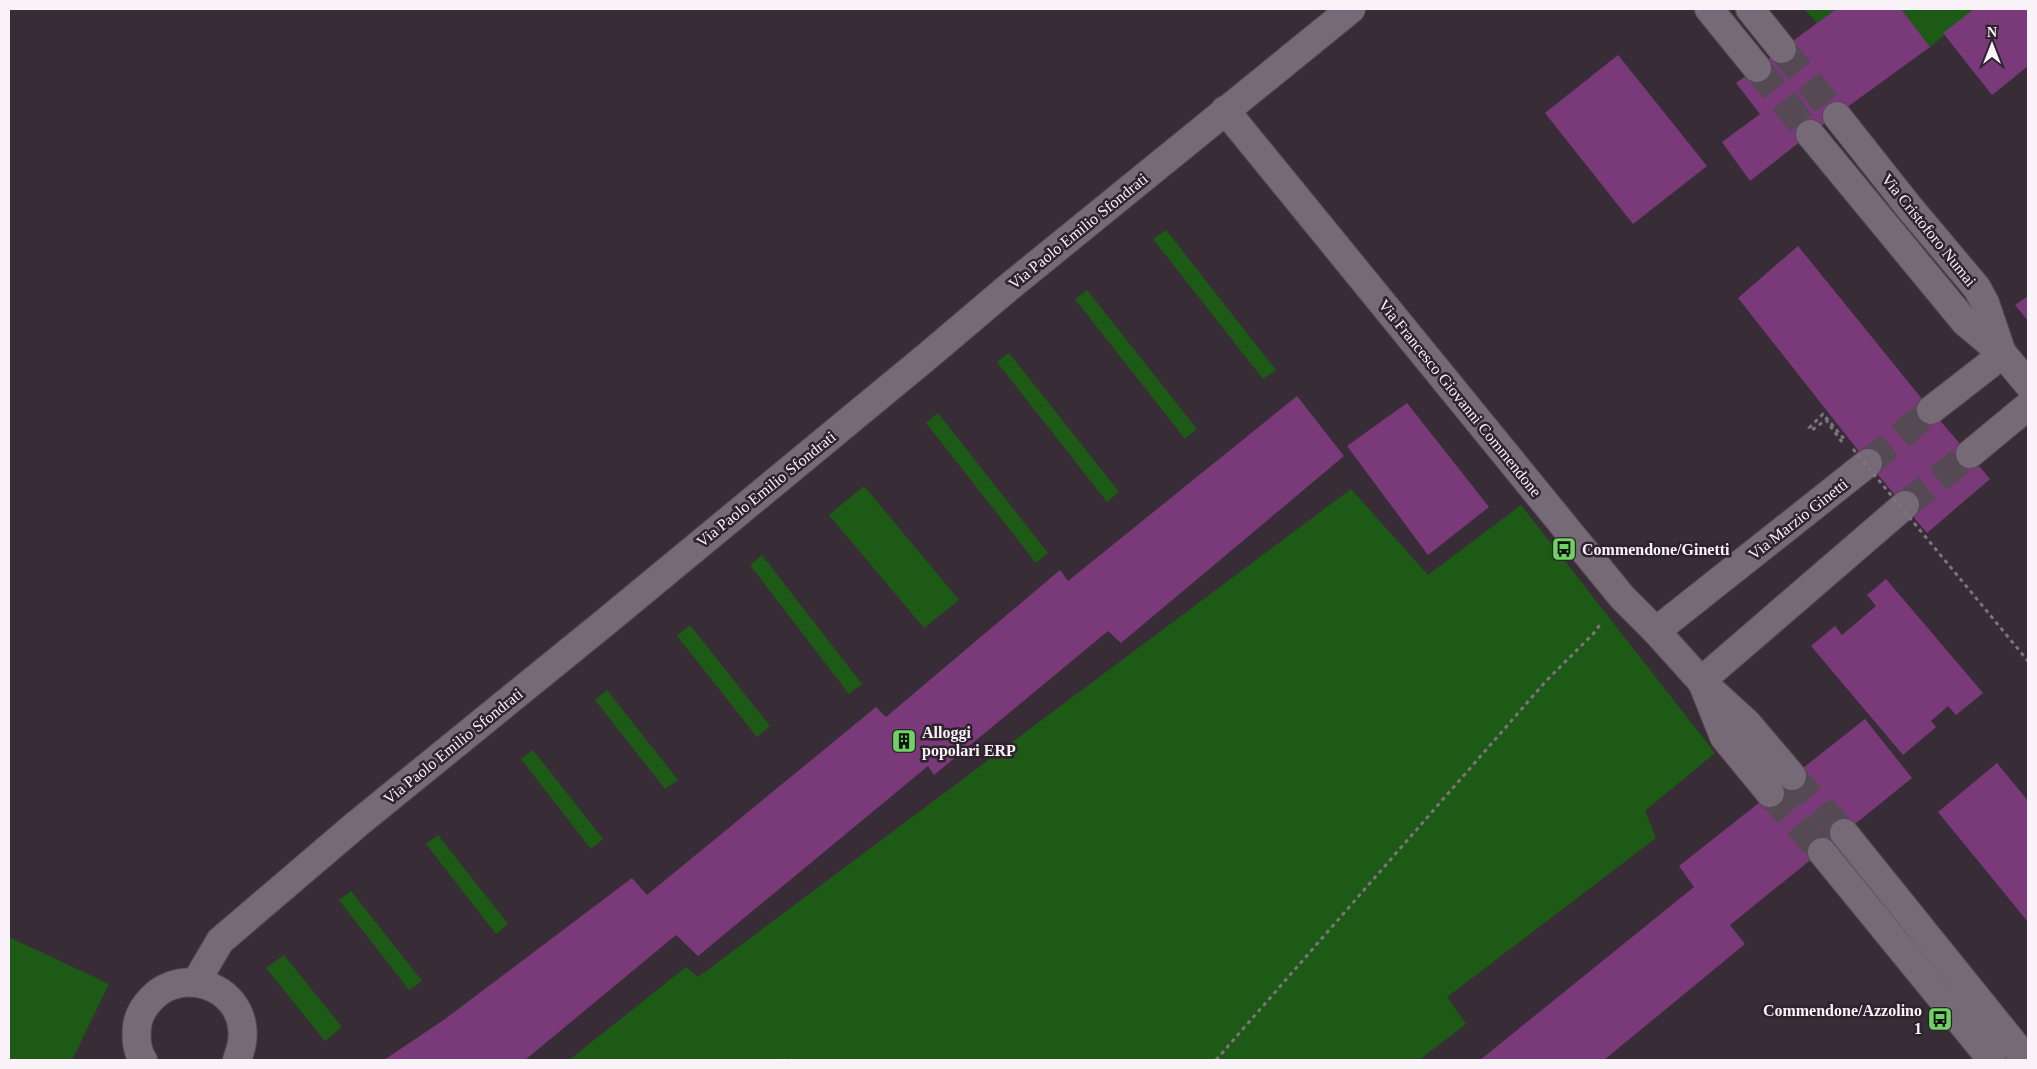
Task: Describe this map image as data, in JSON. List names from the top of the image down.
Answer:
{
  "streets": {
    "street": [
      "Via Cristoforo Numai",
      "Via Paolo Emilio Sfondrati",
      "Via Francesco Giovanni Commendone",
      "Via Marzio Ginetti"
    ]
  },
  "crossings": [
    ["Via Paolo Emilio Sfondrati", "Via Francesco Giovanni Commendone"],
    ["Via Francesco Giovanni Commendone", "Via Marzio Ginetti"]
  ],
  "places": {
    "bus stop": ["Commendone/Ginetti", "Commendone/Azzolino 1"],
    "building": ["Alloggi popolari ERP"]
  },
  "north": "top"
}
